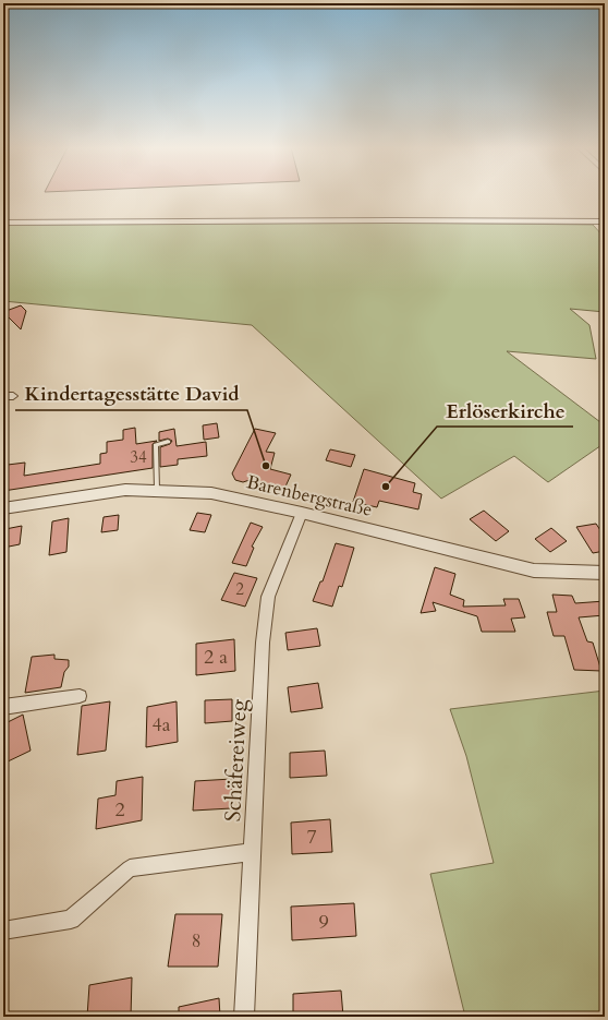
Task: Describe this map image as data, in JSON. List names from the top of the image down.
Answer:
{
  "streets": {
    "street": ["Barenbergstraße", "Schäfereiweg"]
  },
  "crossings": [
    ["Barenbergstraße", "Schäfereiweg"]
  ],
  "places": ["Kindertagesstätte David", "Erlöserkirche"],
  "house_numbers": [
    "34",
    "2",
    "2 a",
    "4a",
    "2",
    "7",
    "9",
    "8"
  ]
}
